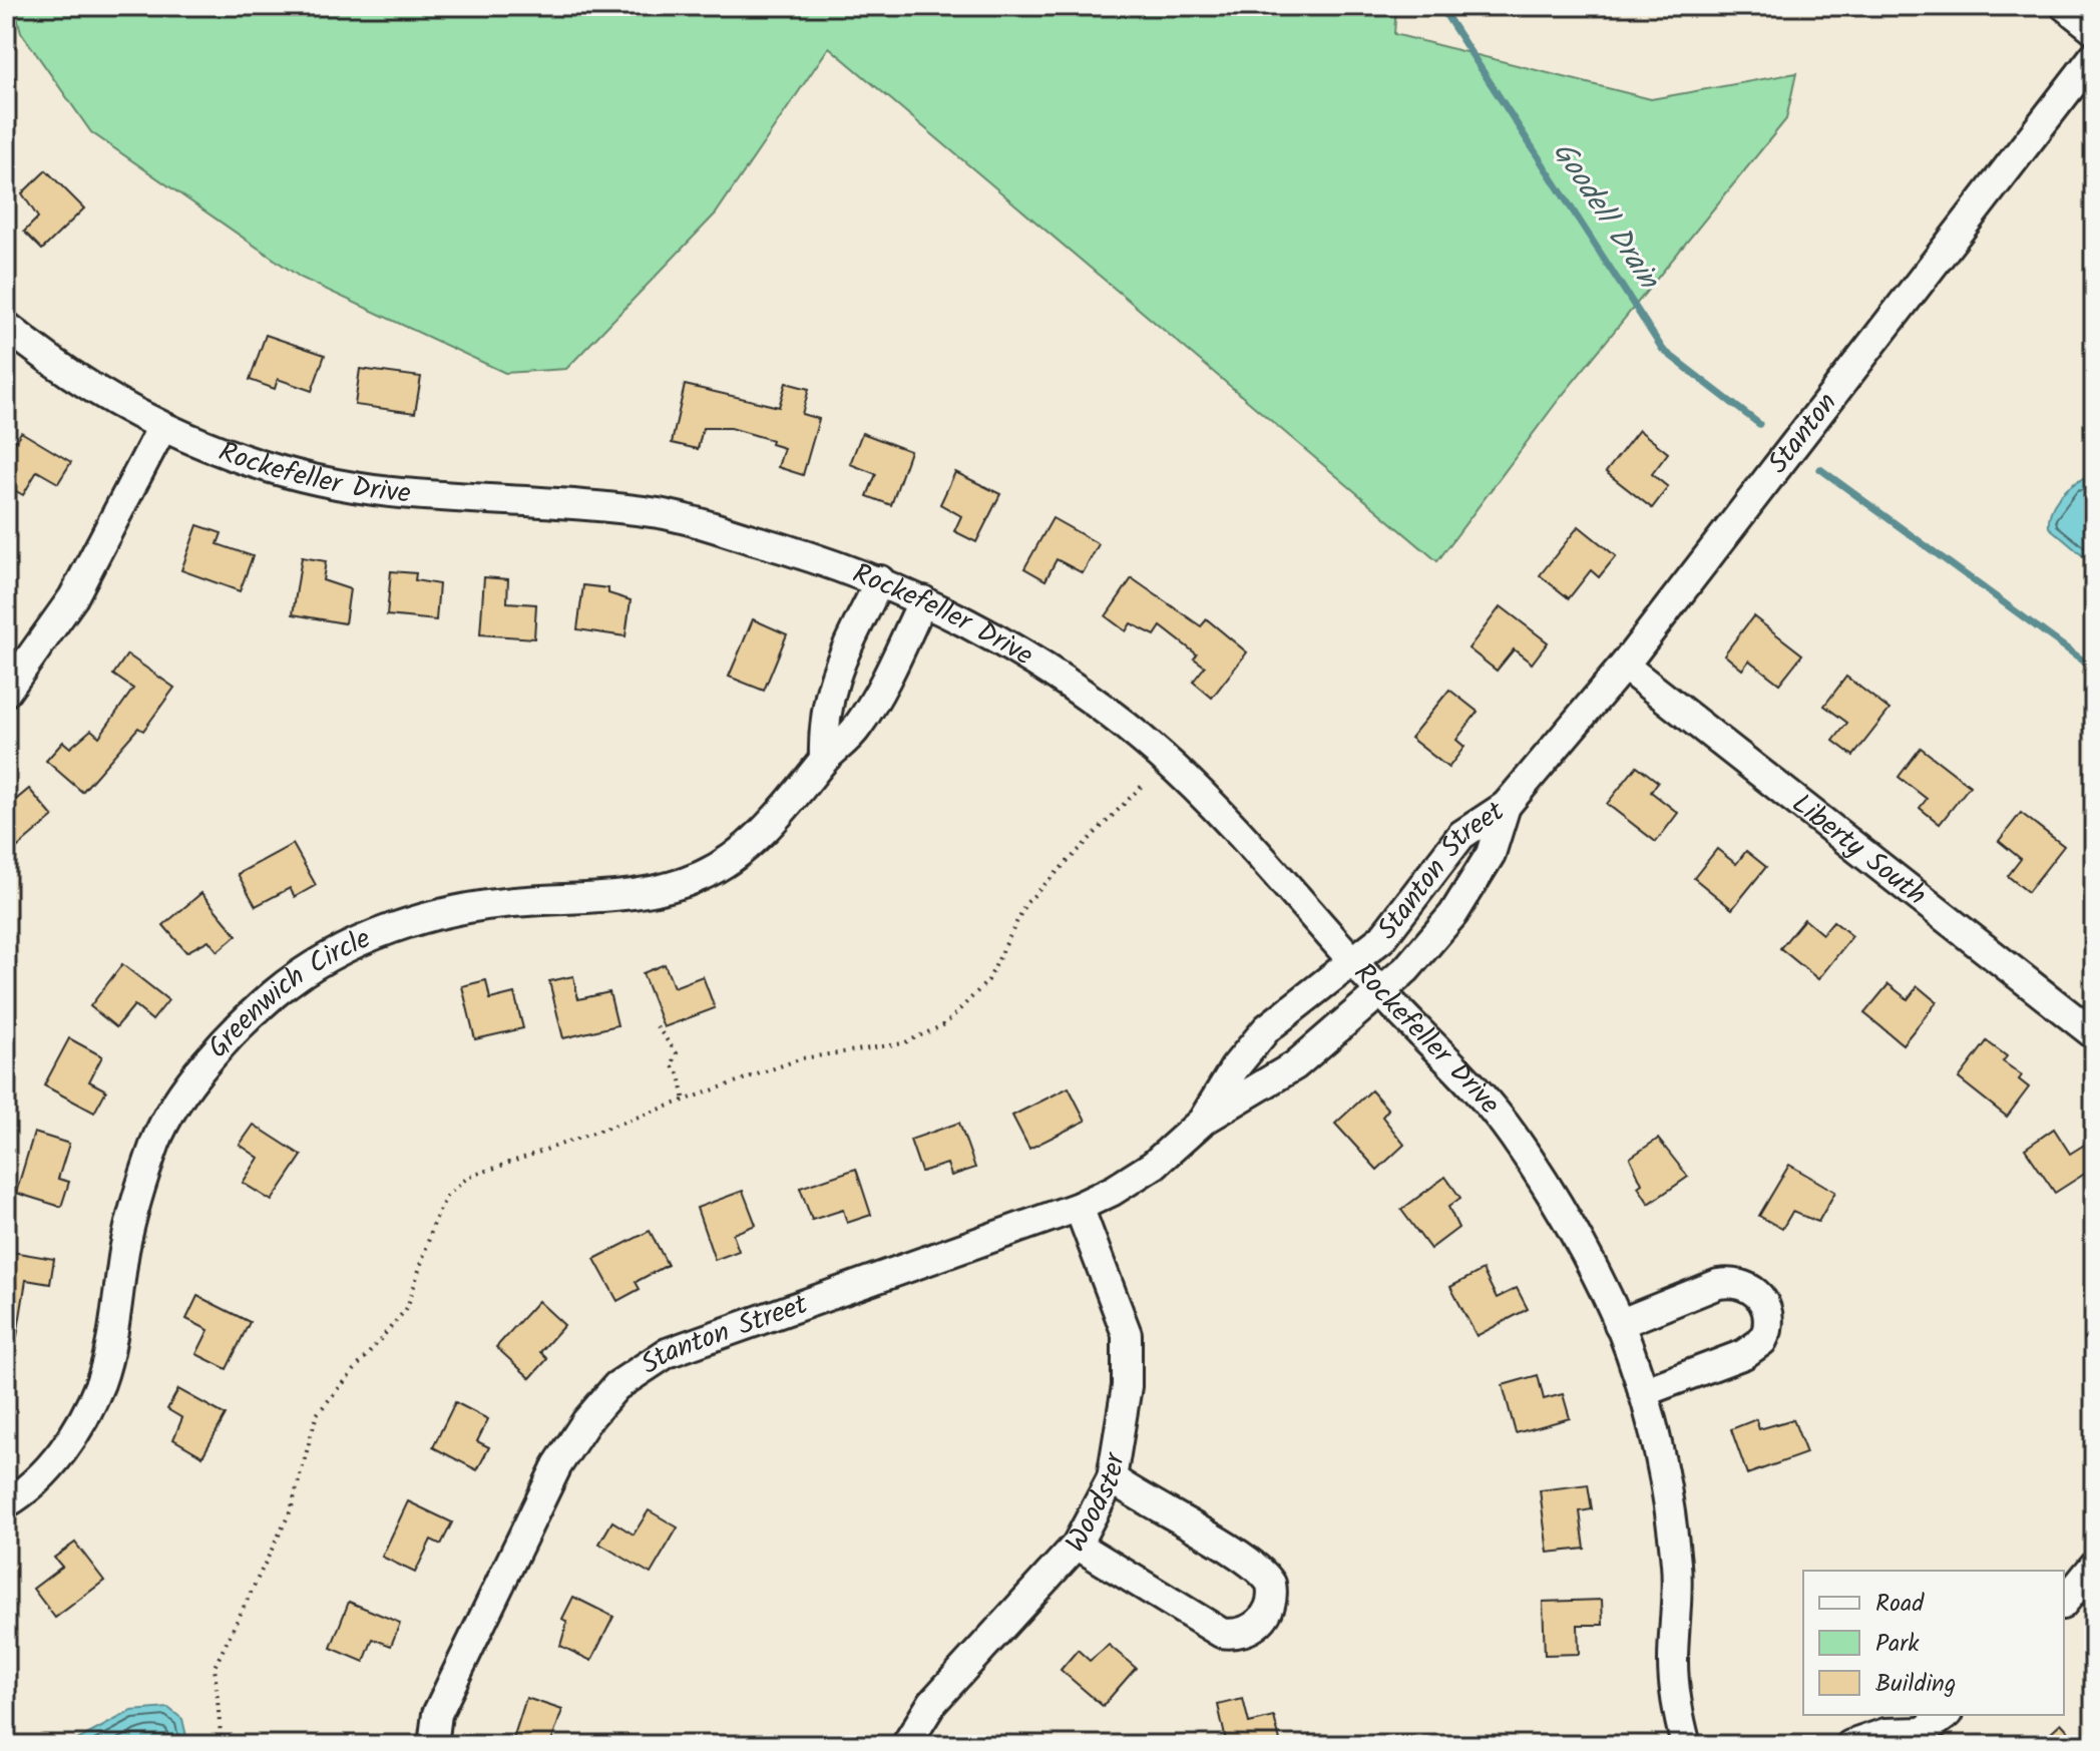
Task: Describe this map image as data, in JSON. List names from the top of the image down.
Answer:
{
  "streets": {
    "street": [
      "Stanton",
      "Rockefeller Drive",
      "Liberty South",
      "Stanton Street",
      "Greenwich Circle",
      "Woodster"
    ]
  },
  "crossings": [
    ["Stanton", "Liberty South"],
    ["Stanton", "Stanton Street"],
    ["Rockefeller Drive", "Stanton Street"],
    ["Rockefeller Drive", "Greenwich Circle"],
    ["Stanton Street", "Woodster"]
  ],
  "water": ["Goodell Drain"],
  "legend": ["Road", "Park", "Building"]
}
